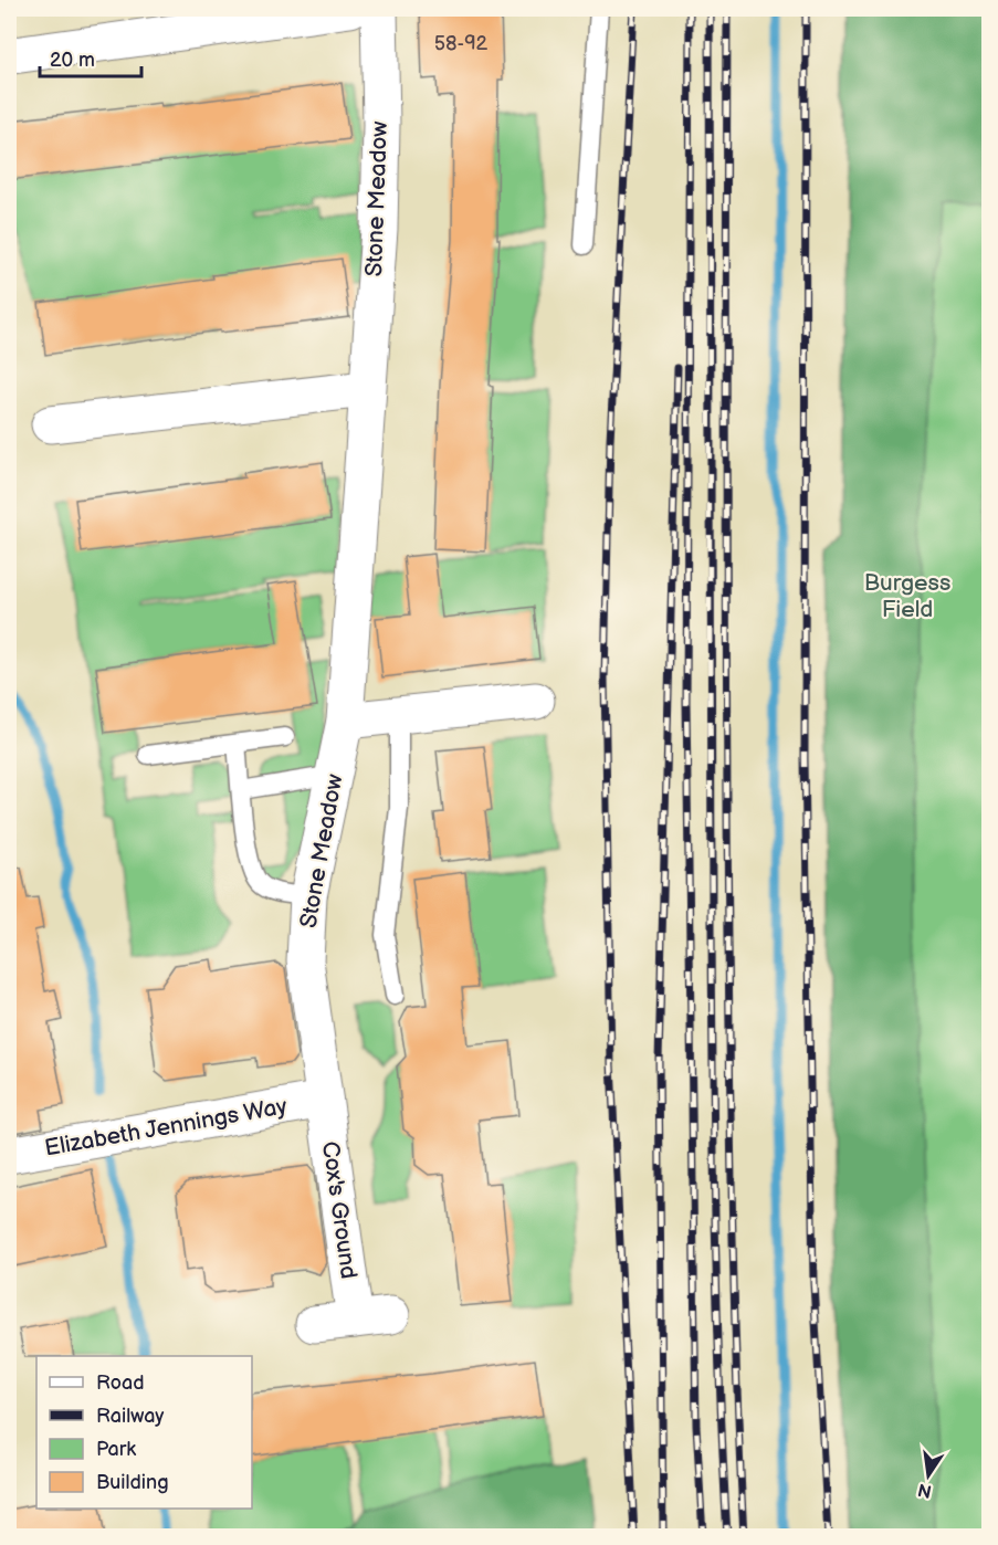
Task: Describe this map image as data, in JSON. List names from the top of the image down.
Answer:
{
  "streets": {
    "street": ["Stone Meadow", "Elizabeth Jennings Way", "Cox's Ground"]
  },
  "crossings": [
    ["Stone Meadow", "Elizabeth Jennings Way"],
    ["Stone Meadow", "Cox's Ground"],
    ["Elizabeth Jennings Way", "Cox's Ground"]
  ],
  "parks": ["Burgess Field"],
  "house_numbers": ["58-92"],
  "legend": [
    "Road",
    "Railway",
    "Park",
    "Building"
  ],
  "scale_bar": "20 m",
  "north": "bottom"
}
